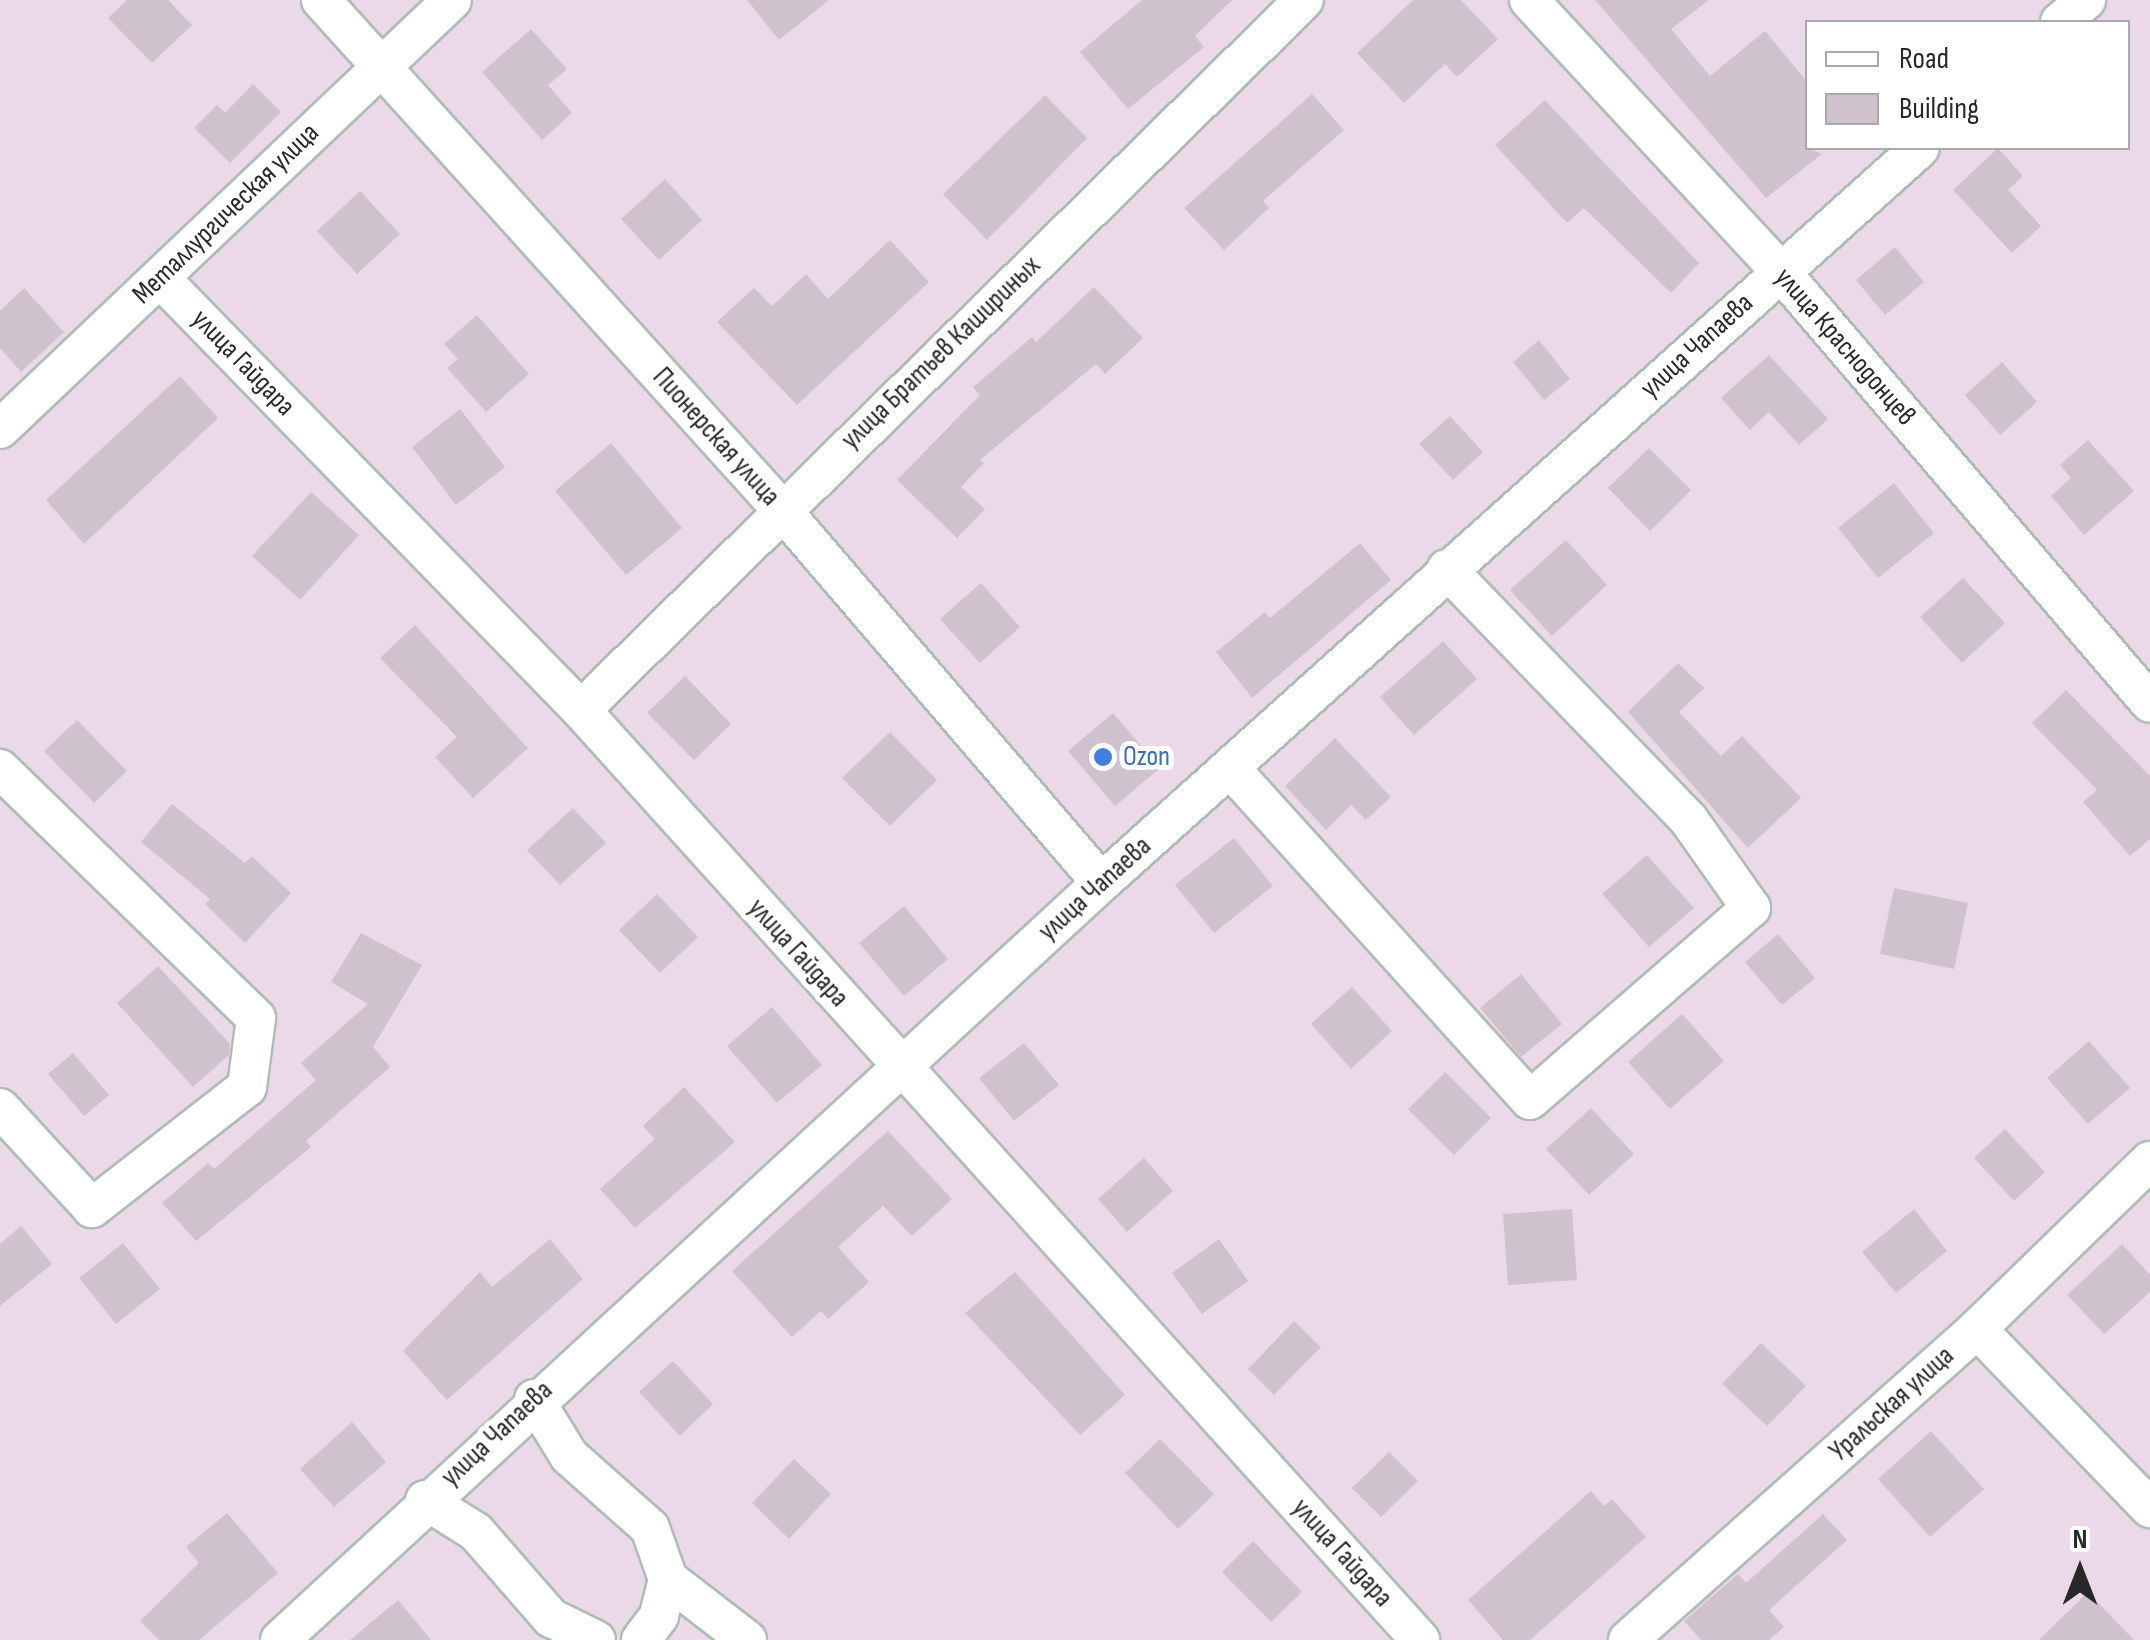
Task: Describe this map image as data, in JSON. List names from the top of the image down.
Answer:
{
  "streets": {
    "street": [
      "Металлургическая улица",
      "улица Чапаева",
      "улица Краснодонцев",
      "улица Братьев Кашириных",
      "улица Гайдара",
      "Пионерская улица",
      "Уральская улица"
    ]
  },
  "crossings": [
    ["Металлургическая улица", "улица Гайдара"],
    ["Металлургическая улица", "Пионерская улица"],
    ["улица Чапаева", "улица Краснодонцев"],
    ["улица Чапаева", "улица Гайдара"],
    ["улица Чапаева", "Пионерская улица"],
    ["улица Братьев Кашириных", "улица Гайдара"],
    ["улица Братьев Кашириных", "Пионерская улица"]
  ],
  "places": ["Ozon"],
  "legend": ["Road", "Building"],
  "north": "top"
}
